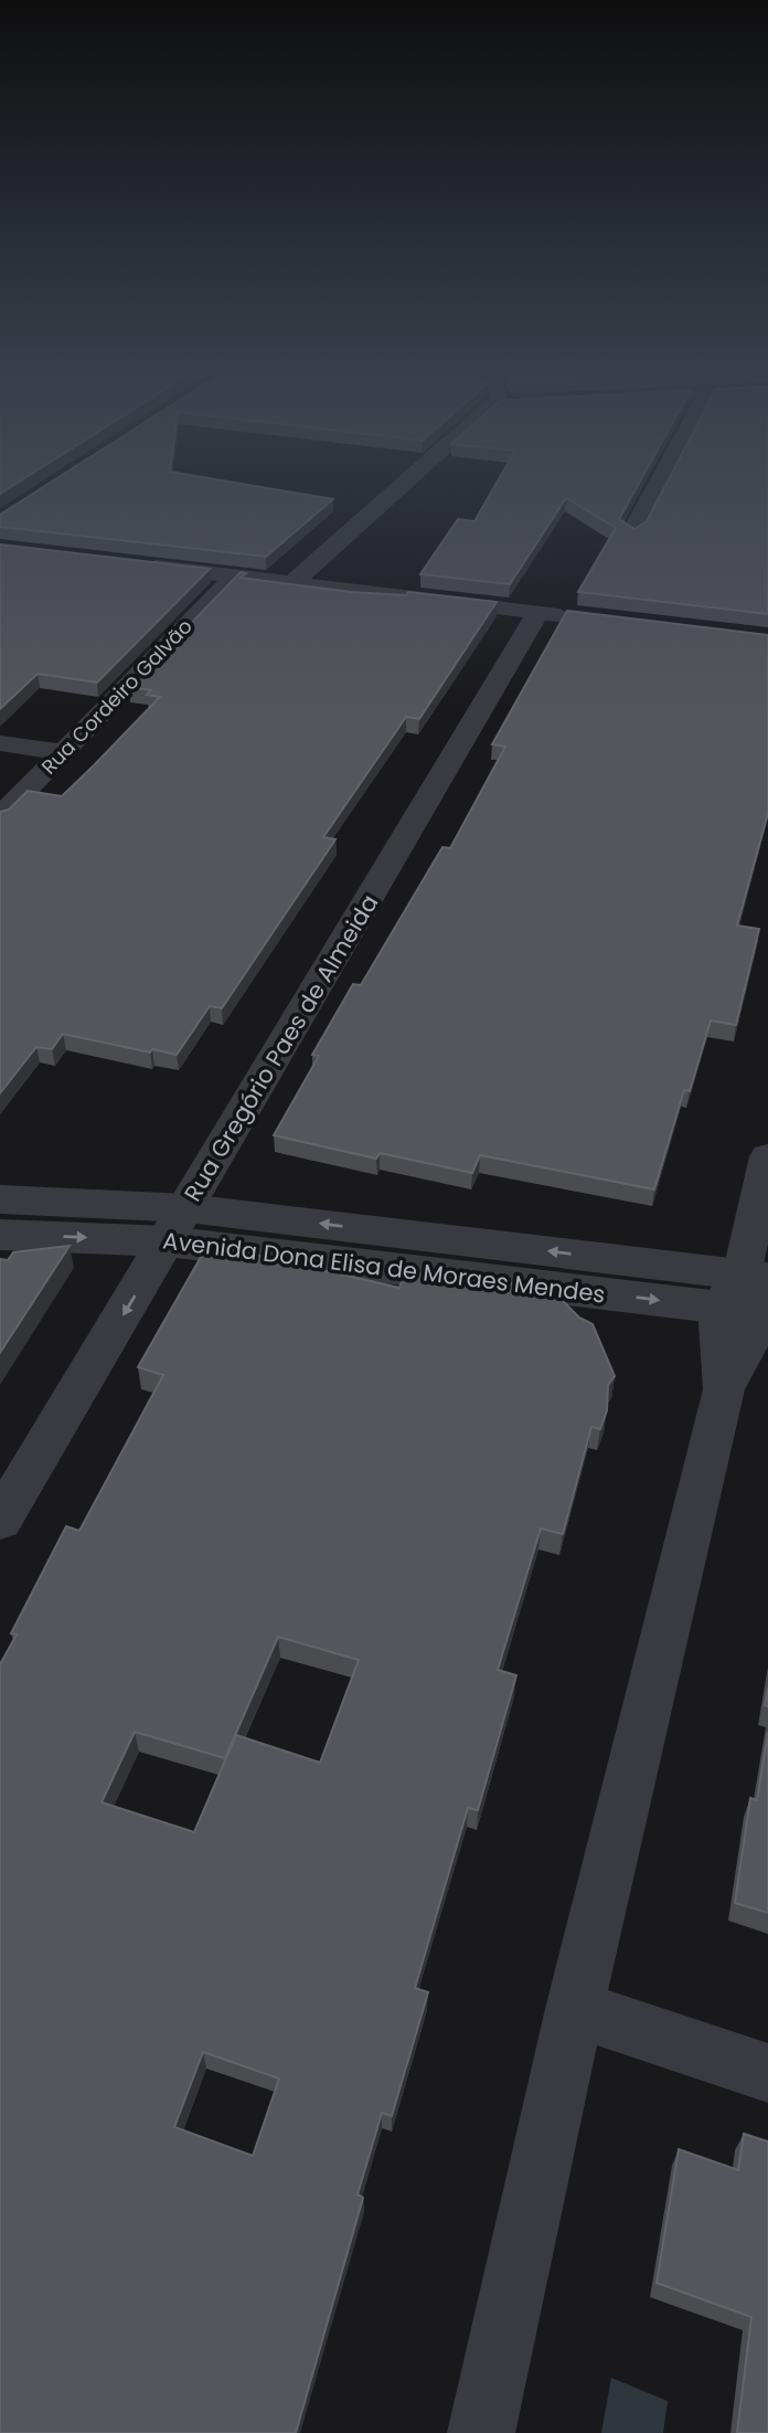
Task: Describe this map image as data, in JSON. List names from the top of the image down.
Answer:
{
  "streets": {
    "street": ["Rua Cordeiro Galvão", "Rua Gregório Paes de Almeida", "Avenida Dona Elisa de Moraes Mendes"]
  },
  "crossings": [
    ["Rua Gregório Paes de Almeida", "Avenida Dona Elisa de Moraes Mendes"]
  ]
}
